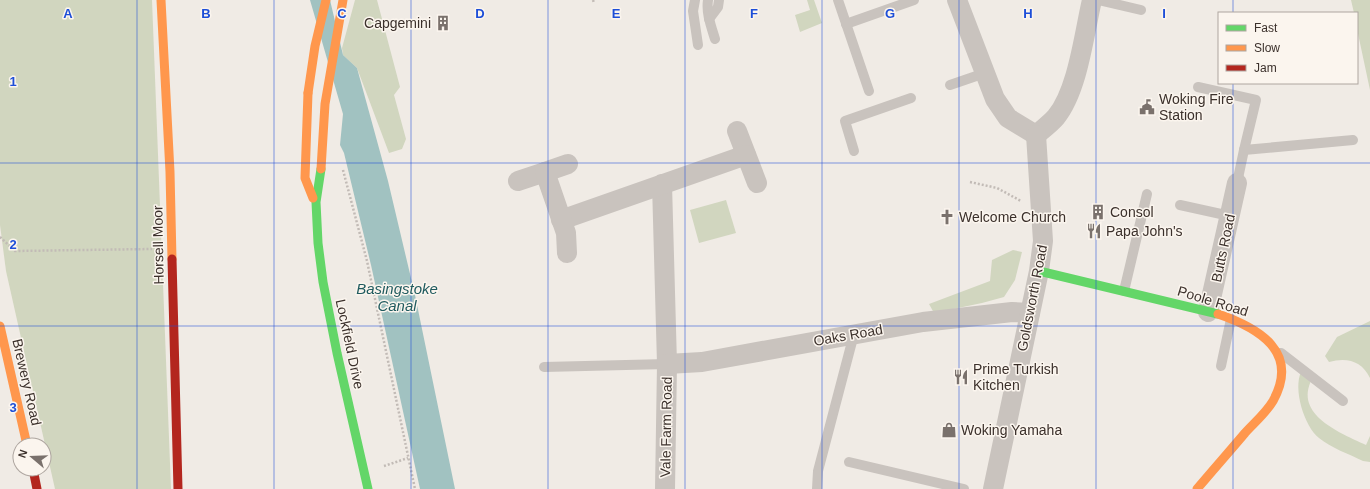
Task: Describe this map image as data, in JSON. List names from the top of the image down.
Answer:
{
  "streets": {
    "street": [
      "Horsell Moor",
      "Butts Road",
      "Goldsworth Road",
      "Poole Road",
      "Oaks Road",
      "Lockfield Drive",
      "Brewery Road",
      "Vale Farm Road"
    ]
  },
  "crossings": [
    ["Butts Road", "Poole Road"],
    ["Goldsworth Road", "Poole Road"],
    ["Goldsworth Road", "Oaks Road"],
    ["Oaks Road", "Vale Farm Road"]
  ],
  "water": ["Basingstoke Canal"],
  "places": {
    "building": ["Capgemini", "Consol"],
    "public building": ["Woking Fire Station"],
    "church": ["Welcome Church"],
    "restaurant": ["Papa John's", "Prime Turkish Kitchen"],
    "shop": ["Woking Yamaha"]
  },
  "legend": ["Fast", "Slow", "Jam"],
  "north": "left",
  "grid": {
    "columns": [
      "A",
      "B",
      "C",
      "D",
      "E",
      "F",
      "G",
      "H",
      "I"
    ],
    "rows": ["1", "2", "3"]
  }
}
